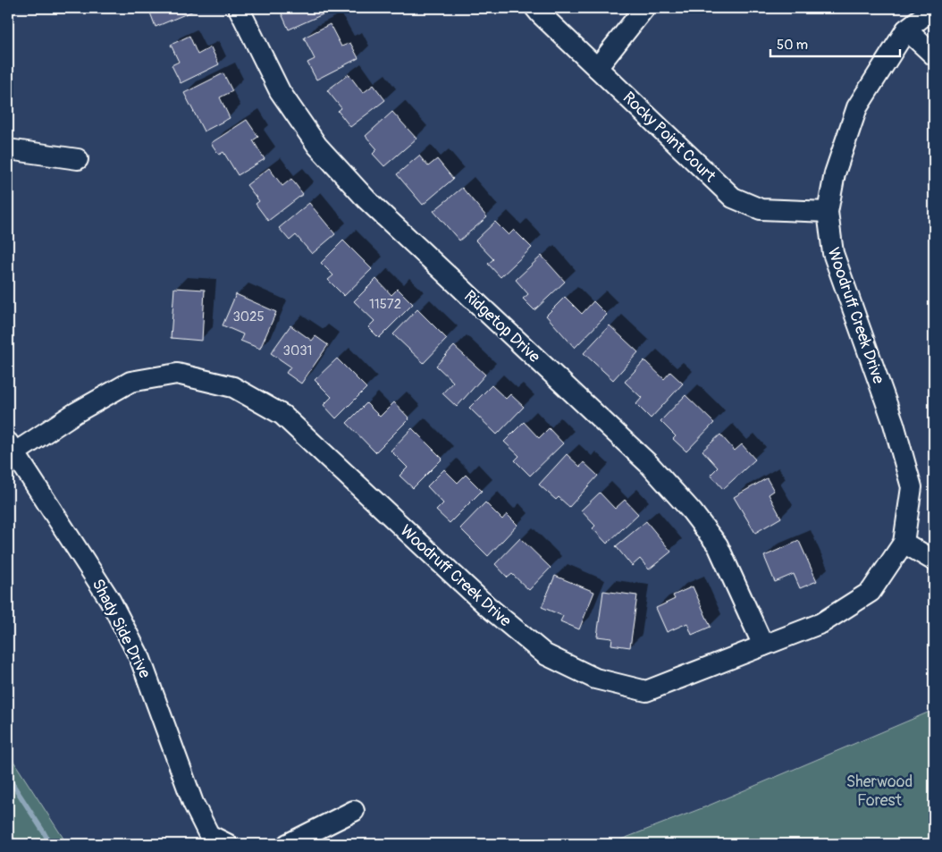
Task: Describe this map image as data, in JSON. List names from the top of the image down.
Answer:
{
  "streets": {
    "street": [
      "Rocky Point Court",
      "Woodruff Creek Drive",
      "Ridgetop Drive",
      "Shady Side Drive"
    ]
  },
  "crossings": [
    ["Rocky Point Court", "Woodruff Creek Drive"],
    ["Woodruff Creek Drive", "Ridgetop Drive"],
    ["Woodruff Creek Drive", "Shady Side Drive"]
  ],
  "parks": ["Sherwood Forest"],
  "house_numbers": ["11572", "3025", "3031"],
  "scale_bar": "50 m"
}
